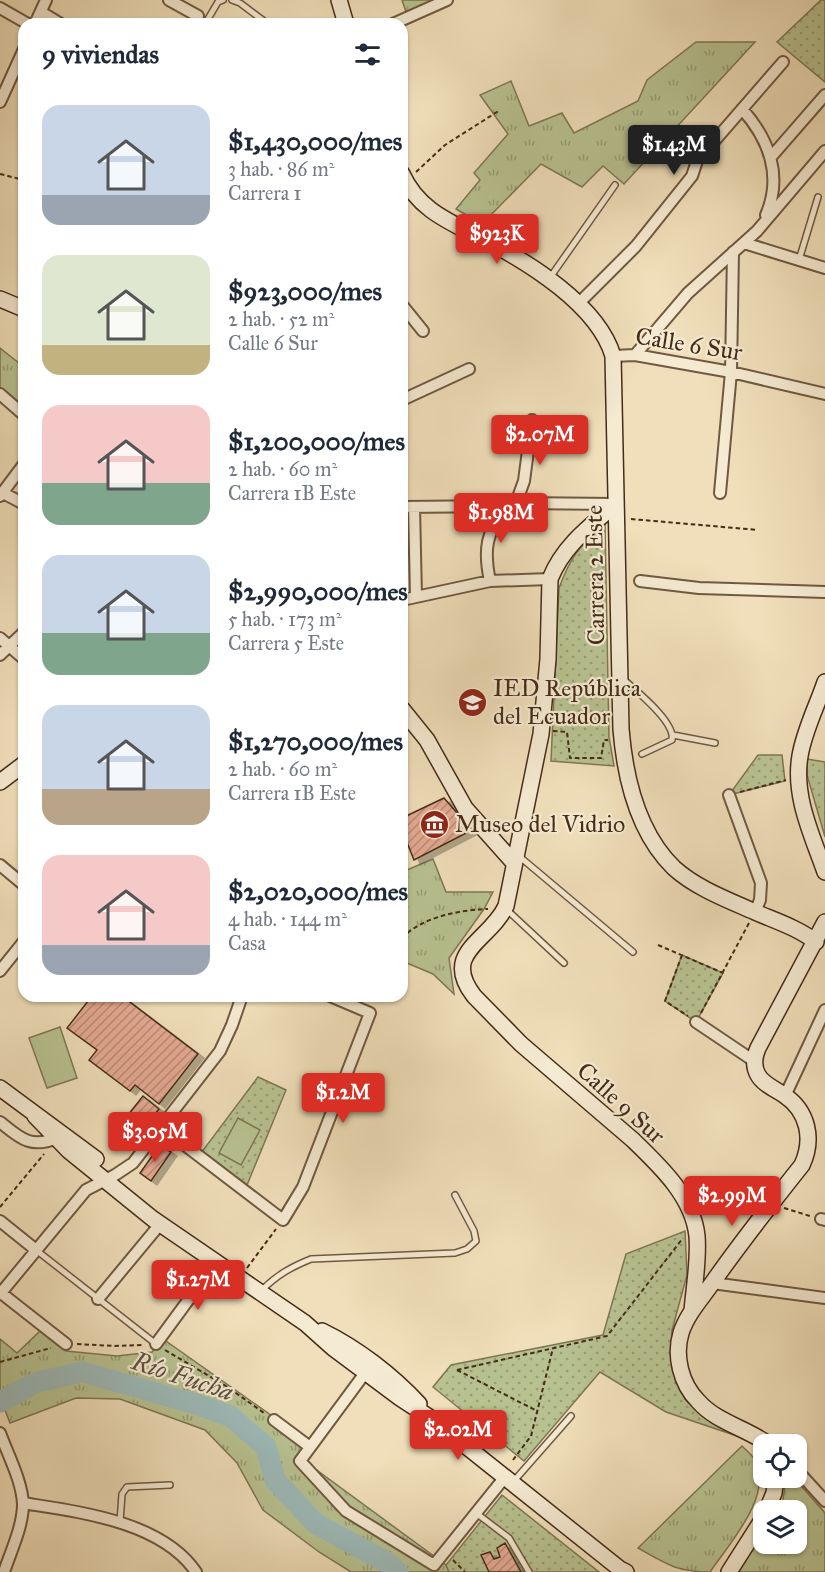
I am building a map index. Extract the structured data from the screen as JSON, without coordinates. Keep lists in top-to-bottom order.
{
  "streets": {
    "street": ["Calle 6 Sur", "Carrera 2 Este", "Calle 9 Sur"]
  },
  "crossings": [
    ["Calle 6 Sur", "Carrera 2 Este"]
  ],
  "water": ["Río Fucha"],
  "places": {
    "school or university": ["IED República del Ecuador"],
    "museum": ["Museo del Vidrio"]
  },
  "page": {
    "heading": "9 viviendas",
    "list": [
      {
        "name": "$1,430,000/mes",
        "note": "3 hab. · 86 m² · Carrera 1"
      },
      {
        "name": "$923,000/mes",
        "note": "2 hab. · 52 m² · Calle 6 Sur"
      },
      {
        "name": "$1,200,000/mes",
        "note": "2 hab. · 60 m² · Carrera 1B Este"
      },
      {
        "name": "$2,990,000/mes",
        "note": "5 hab. · 173 m² · Carrera 5 Este"
      },
      {
        "name": "$1,270,000/mes",
        "note": "2 hab. · 60 m² · Carrera 1B Este"
      },
      {
        "name": "$2,020,000/mes",
        "note": "4 hab. · 144 m² · Casa"
      }
    ],
    "price": [
      "$1.43M",
      "$923K",
      "$2.07M",
      "$1.98M",
      "$1.2M",
      "$3.05M",
      "$2.99M",
      "$1.27M",
      "$2.02M"
    ]
  }
}
